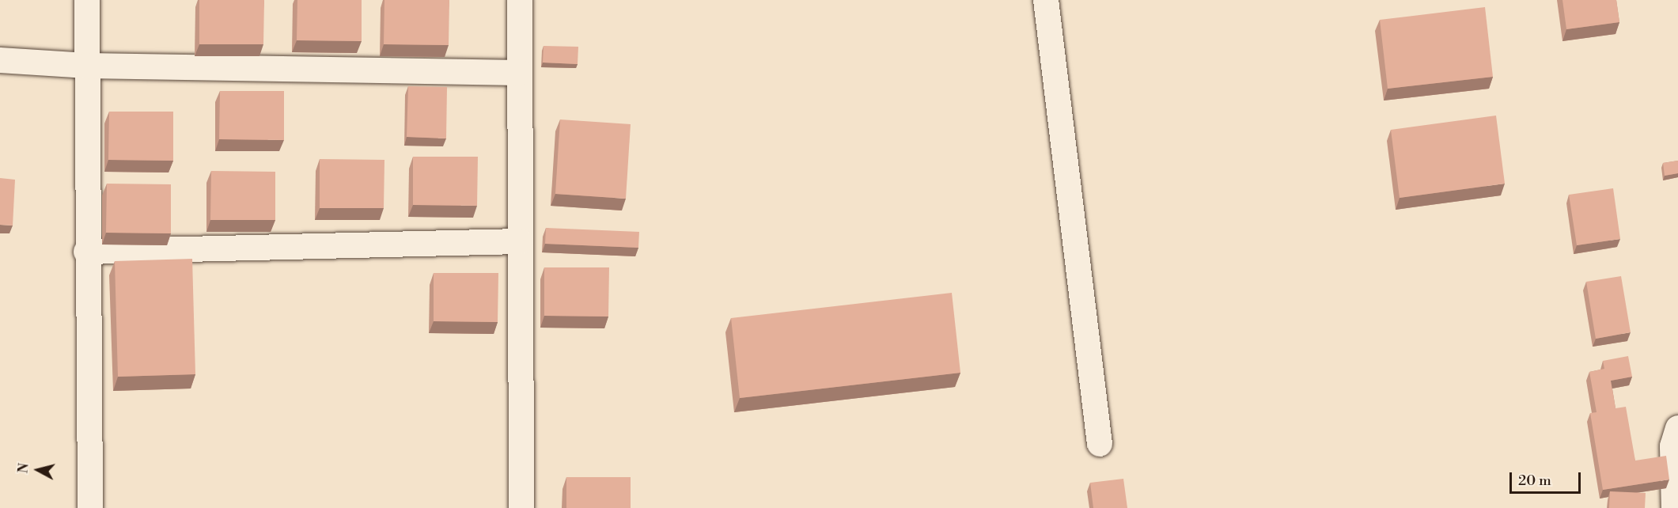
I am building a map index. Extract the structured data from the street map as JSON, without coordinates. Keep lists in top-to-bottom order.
{
  "scale_bar": "20 m",
  "north": "left"
}
